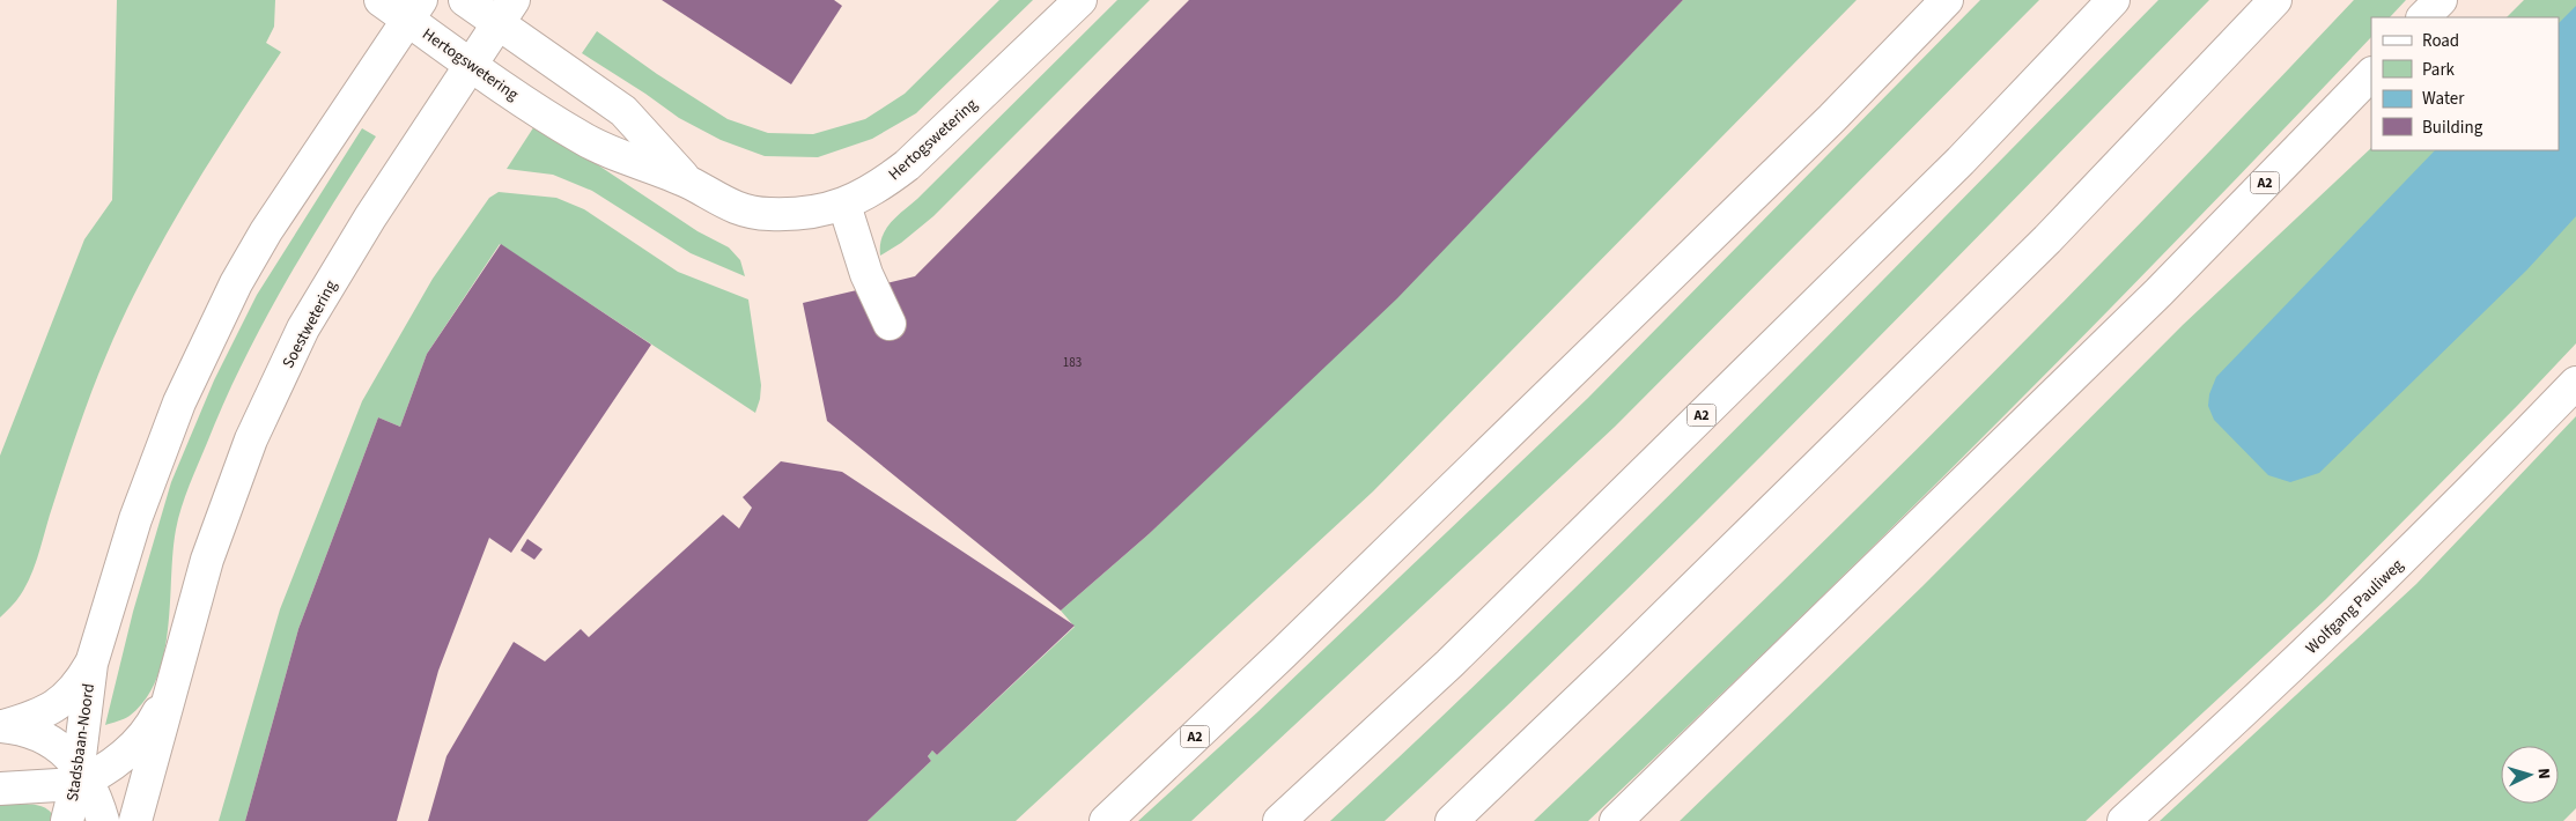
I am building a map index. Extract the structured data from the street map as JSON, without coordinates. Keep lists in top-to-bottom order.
{
  "streets": {
    "main road": [
      "Hertogswetering",
      "A2",
      "Soestwetering",
      "Wolfgang Pauliweg",
      "Stadsbaan-Noord"
    ]
  },
  "crossings": [
    ["Hertogswetering", "Soestwetering"]
  ],
  "house_numbers": ["183"],
  "legend": [
    "Road",
    "Park",
    "Water",
    "Building"
  ],
  "north": "right"
}
